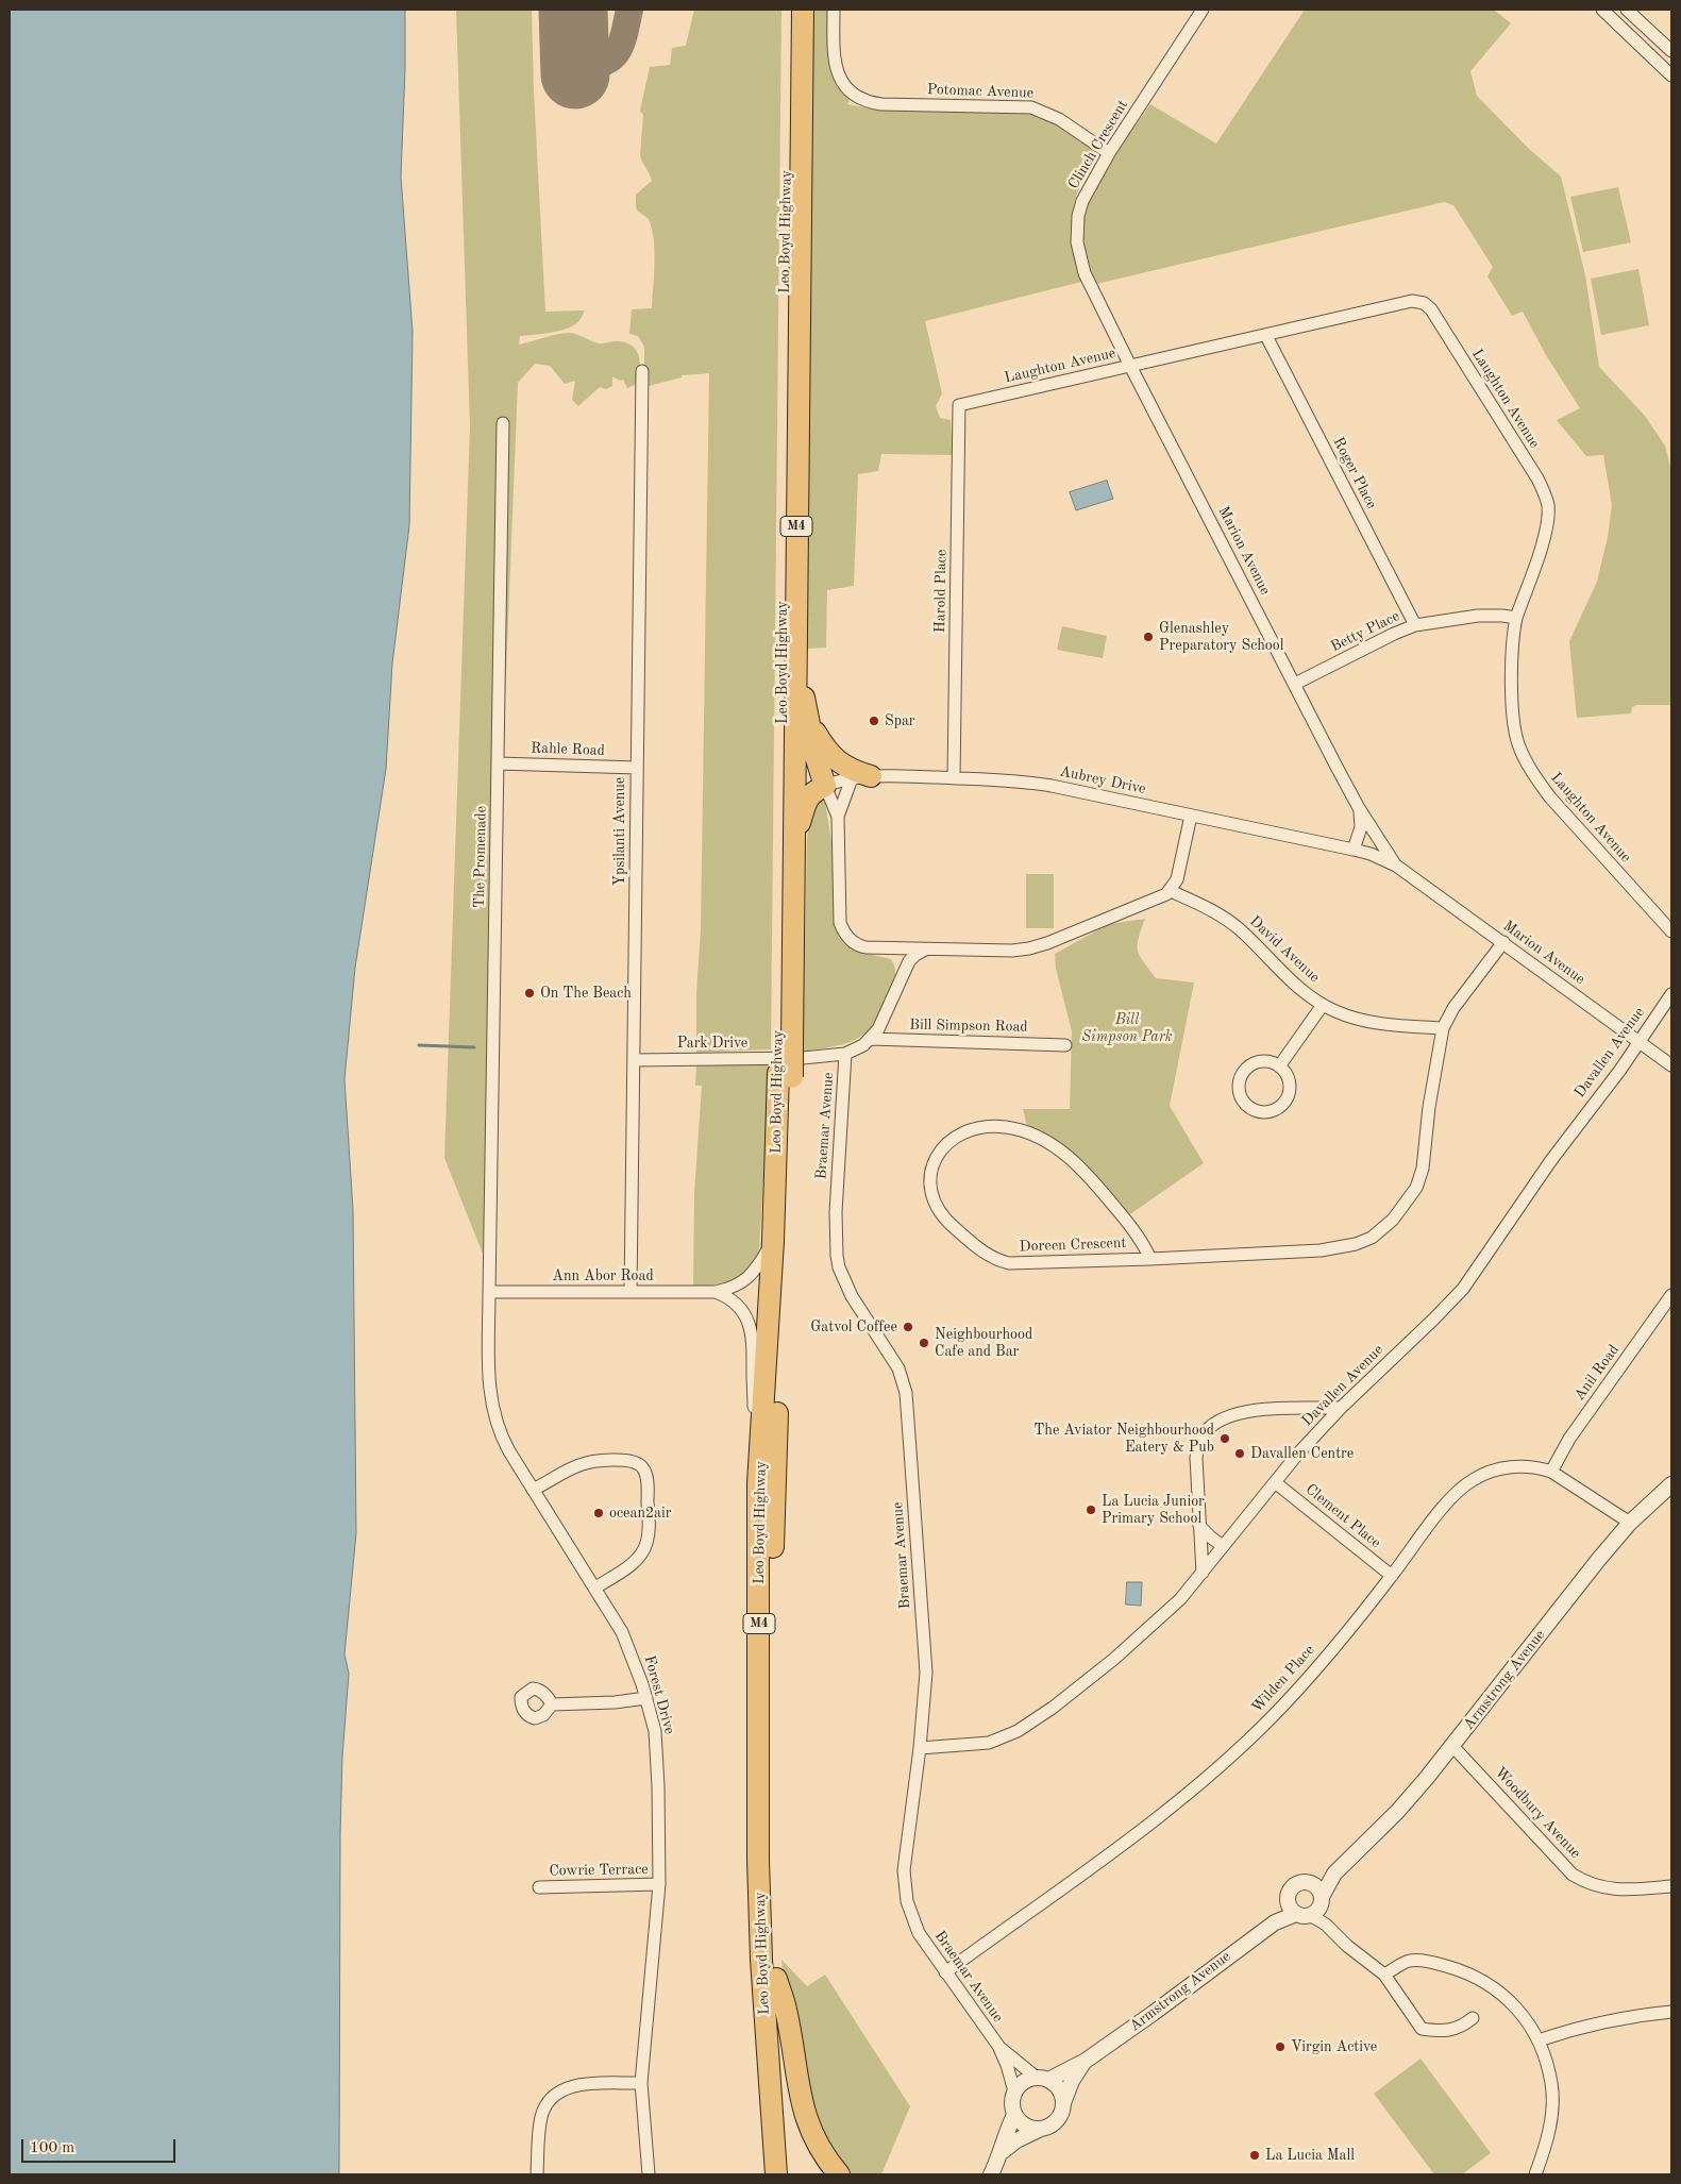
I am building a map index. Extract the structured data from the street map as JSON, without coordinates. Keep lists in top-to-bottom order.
{
  "streets": {
    "highway": ["Leo Boyd Highway", "M4"],
    "street": [
      "Potomac Avenue",
      "Clinch Crescent",
      "Laughton Avenue",
      "Roger Place",
      "Marion Avenue",
      "Harold Place",
      "Betty Place",
      "Rahle Road",
      "Aubrey Drive",
      "Ypsilanti Avenue",
      "The Promenade",
      "David Avenue",
      "Bill Simpson Road",
      "Park Drive",
      "Davallen Avenue",
      "Braemar Avenue",
      "Doreen Crescent",
      "Ann Abor Road",
      "Anil Road",
      "Clement Place",
      "Wilden Place",
      "Armstrong Avenue",
      "Forest Drive",
      "Woodbury Avenue",
      "Cowrie Terrace"
    ]
  },
  "crossings": [
    ["Potomac Avenue", "Clinch Crescent"],
    ["Clinch Crescent", "Laughton Avenue"],
    ["Clinch Crescent", "Marion Avenue"],
    ["Leo Boyd Highway", "Ann Abor Road"],
    ["Laughton Avenue", "Roger Place"],
    ["Laughton Avenue", "Marion Avenue"],
    ["Laughton Avenue", "Harold Place"],
    ["Laughton Avenue", "Betty Place"],
    ["Roger Place", "Betty Place"],
    ["Marion Avenue", "Betty Place"],
    ["Marion Avenue", "Aubrey Drive"],
    ["Marion Avenue", "Davallen Avenue"],
    ["Marion Avenue", "Doreen Crescent"],
    ["Harold Place", "Aubrey Drive"],
    ["Rahle Road", "Ypsilanti Avenue"],
    ["Rahle Road", "The Promenade"],
    ["Ypsilanti Avenue", "Park Drive"],
    ["Ypsilanti Avenue", "Ann Abor Road"],
    ["The Promenade", "Ann Abor Road"],
    ["The Promenade", "Forest Drive"],
    ["David Avenue", "Doreen Crescent"],
    ["Bill Simpson Road", "Park Drive"],
    ["Park Drive", "Braemar Avenue"],
    ["Davallen Avenue", "Braemar Avenue"],
    ["Davallen Avenue", "Clement Place"],
    ["Braemar Avenue", "Wilden Place"],
    ["Braemar Avenue", "Armstrong Avenue"],
    ["Ann Abor Road", "Forest Drive"],
    ["Anil Road", "Wilden Place"],
    ["Clement Place", "Wilden Place"],
    ["Wilden Place", "Armstrong Avenue"],
    ["Armstrong Avenue", "Woodbury Avenue"],
    ["Forest Drive", "Cowrie Terrace"]
  ],
  "parks": ["Bill Simpson Park"],
  "places": [
    "Glenashley Preparatory School",
    "Spar",
    "On The Beach",
    "Gatvol Coffee",
    "Neighbourhood Cafe and Bar",
    "The Aviator Neighbourhood Eatery & Pub",
    "Davallen Centre",
    "La Lucia Junior Primary School",
    "ocean2air",
    "Virgin Active",
    "La Lucia Mall"
  ],
  "scale_bar": "100 m"
}
